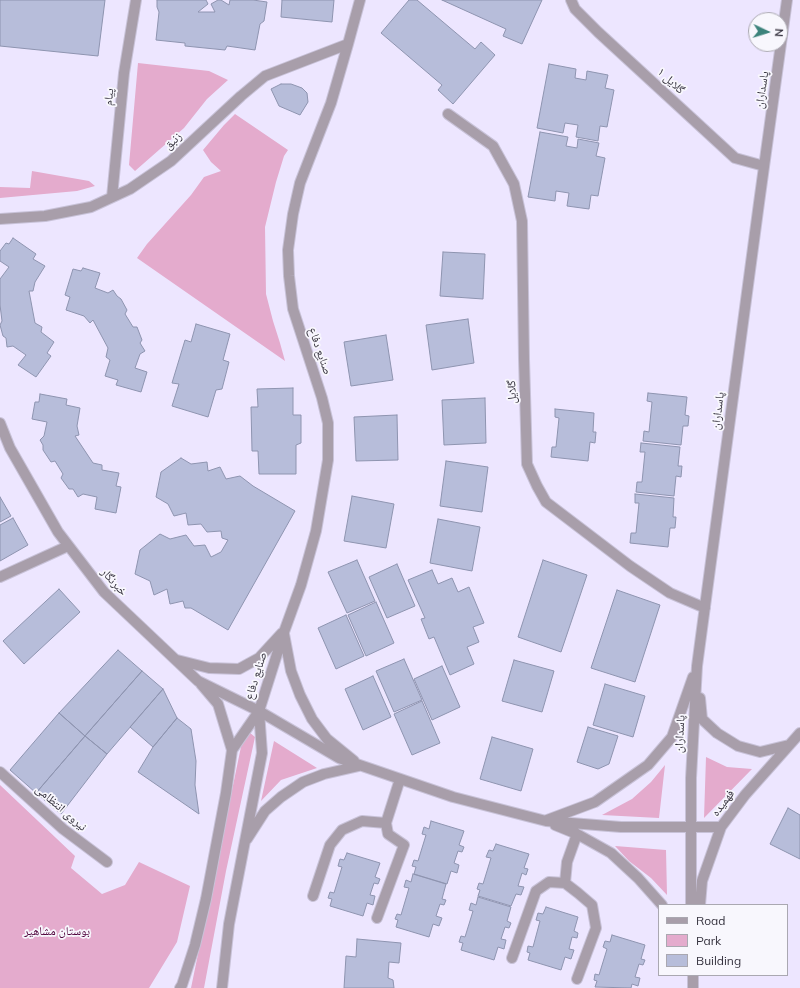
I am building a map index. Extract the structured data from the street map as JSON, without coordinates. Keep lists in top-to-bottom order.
{
  "streets": {
    "street": [
      "گلایل ۱",
      "پاسداران",
      "پیام",
      "زنبق",
      "صنایع دفاع",
      "گلایل",
      "خبرنگار",
      "فهمیده",
      "نیروی انتظامی"
    ]
  },
  "crossings": [
    ["گلایل ۱", "پاسداران"],
    ["پاسداران", "گلایل"],
    ["پیام", "زنبق"],
    ["زنبق", "صنایع دفاع"],
    ["صنایع دفاع", "خبرنگار"]
  ],
  "parks": ["بوستان مشاهیر"],
  "legend": ["Road", "Park", "Building"],
  "north": "right"
}
